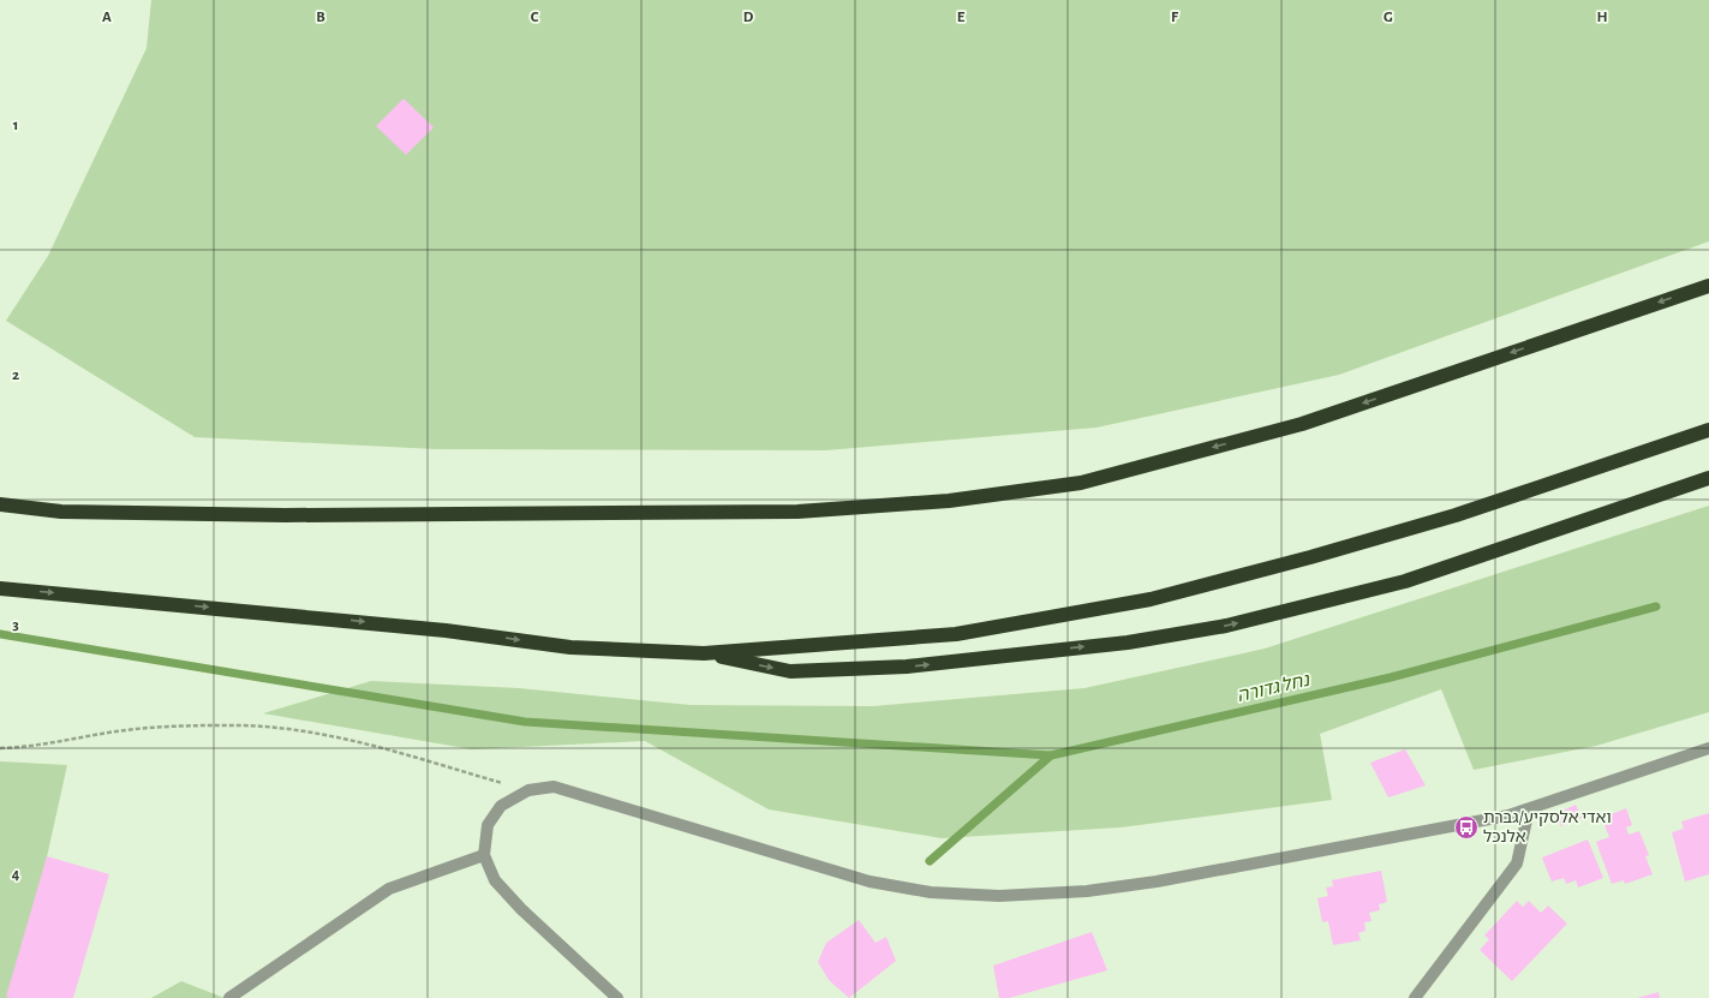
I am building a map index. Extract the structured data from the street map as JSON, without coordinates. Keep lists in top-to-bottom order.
{
  "water": ["נחל גדורה"],
  "places": {
    "bus stop": ["ואדי אלסקיע/גברת אלנכל"]
  },
  "grid": {
    "columns": [
      "A",
      "B",
      "C",
      "D",
      "E",
      "F",
      "G",
      "H"
    ],
    "rows": [
      "1",
      "2",
      "3",
      "4"
    ]
  }
}
